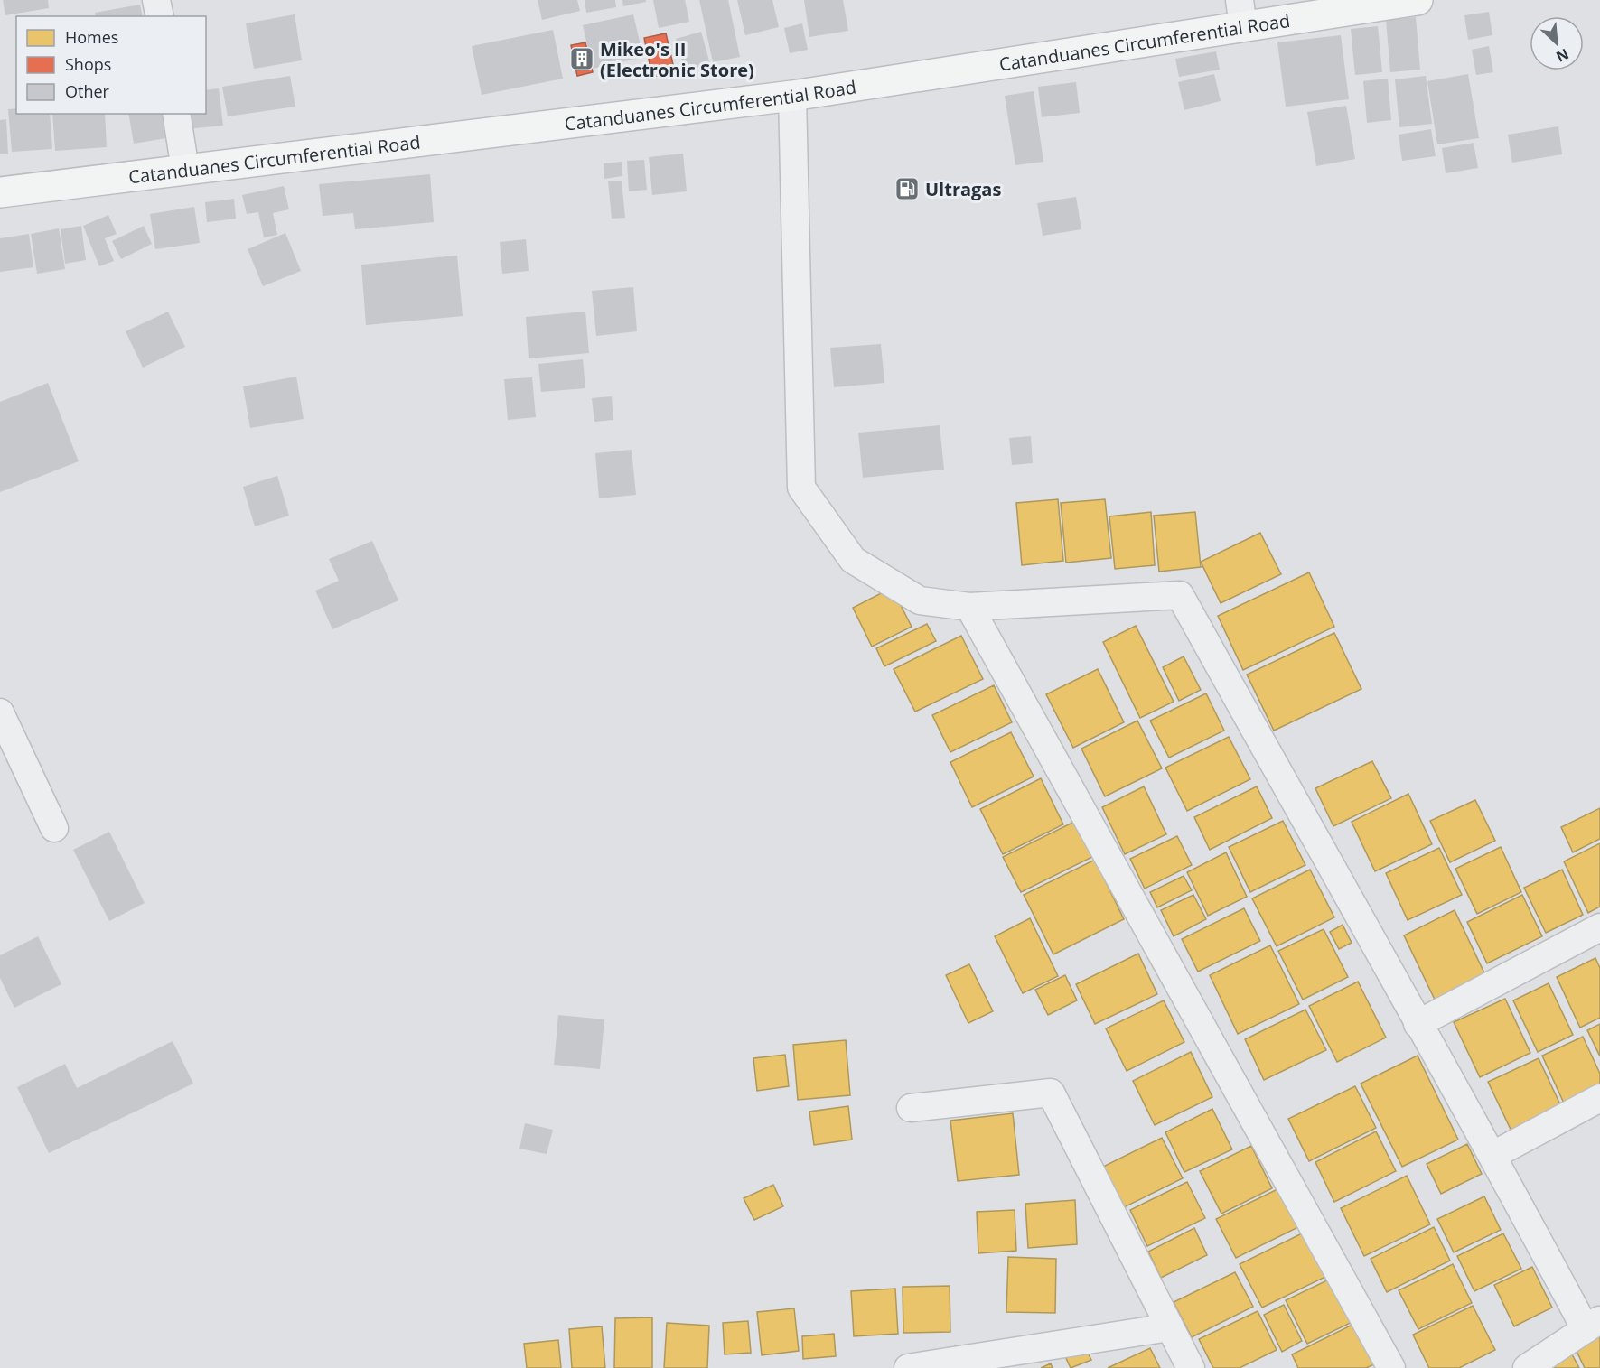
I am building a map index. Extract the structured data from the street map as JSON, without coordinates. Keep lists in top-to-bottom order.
{
  "streets": {
    "main road": ["Catanduanes Circumferential Road"]
  },
  "places": {
    "building": ["Mikeo's II (Electronic Store)"],
    "fuel station": ["Ultragas"]
  },
  "legend": ["Homes", "Shops", "Other"],
  "north": "bottom right"
}
